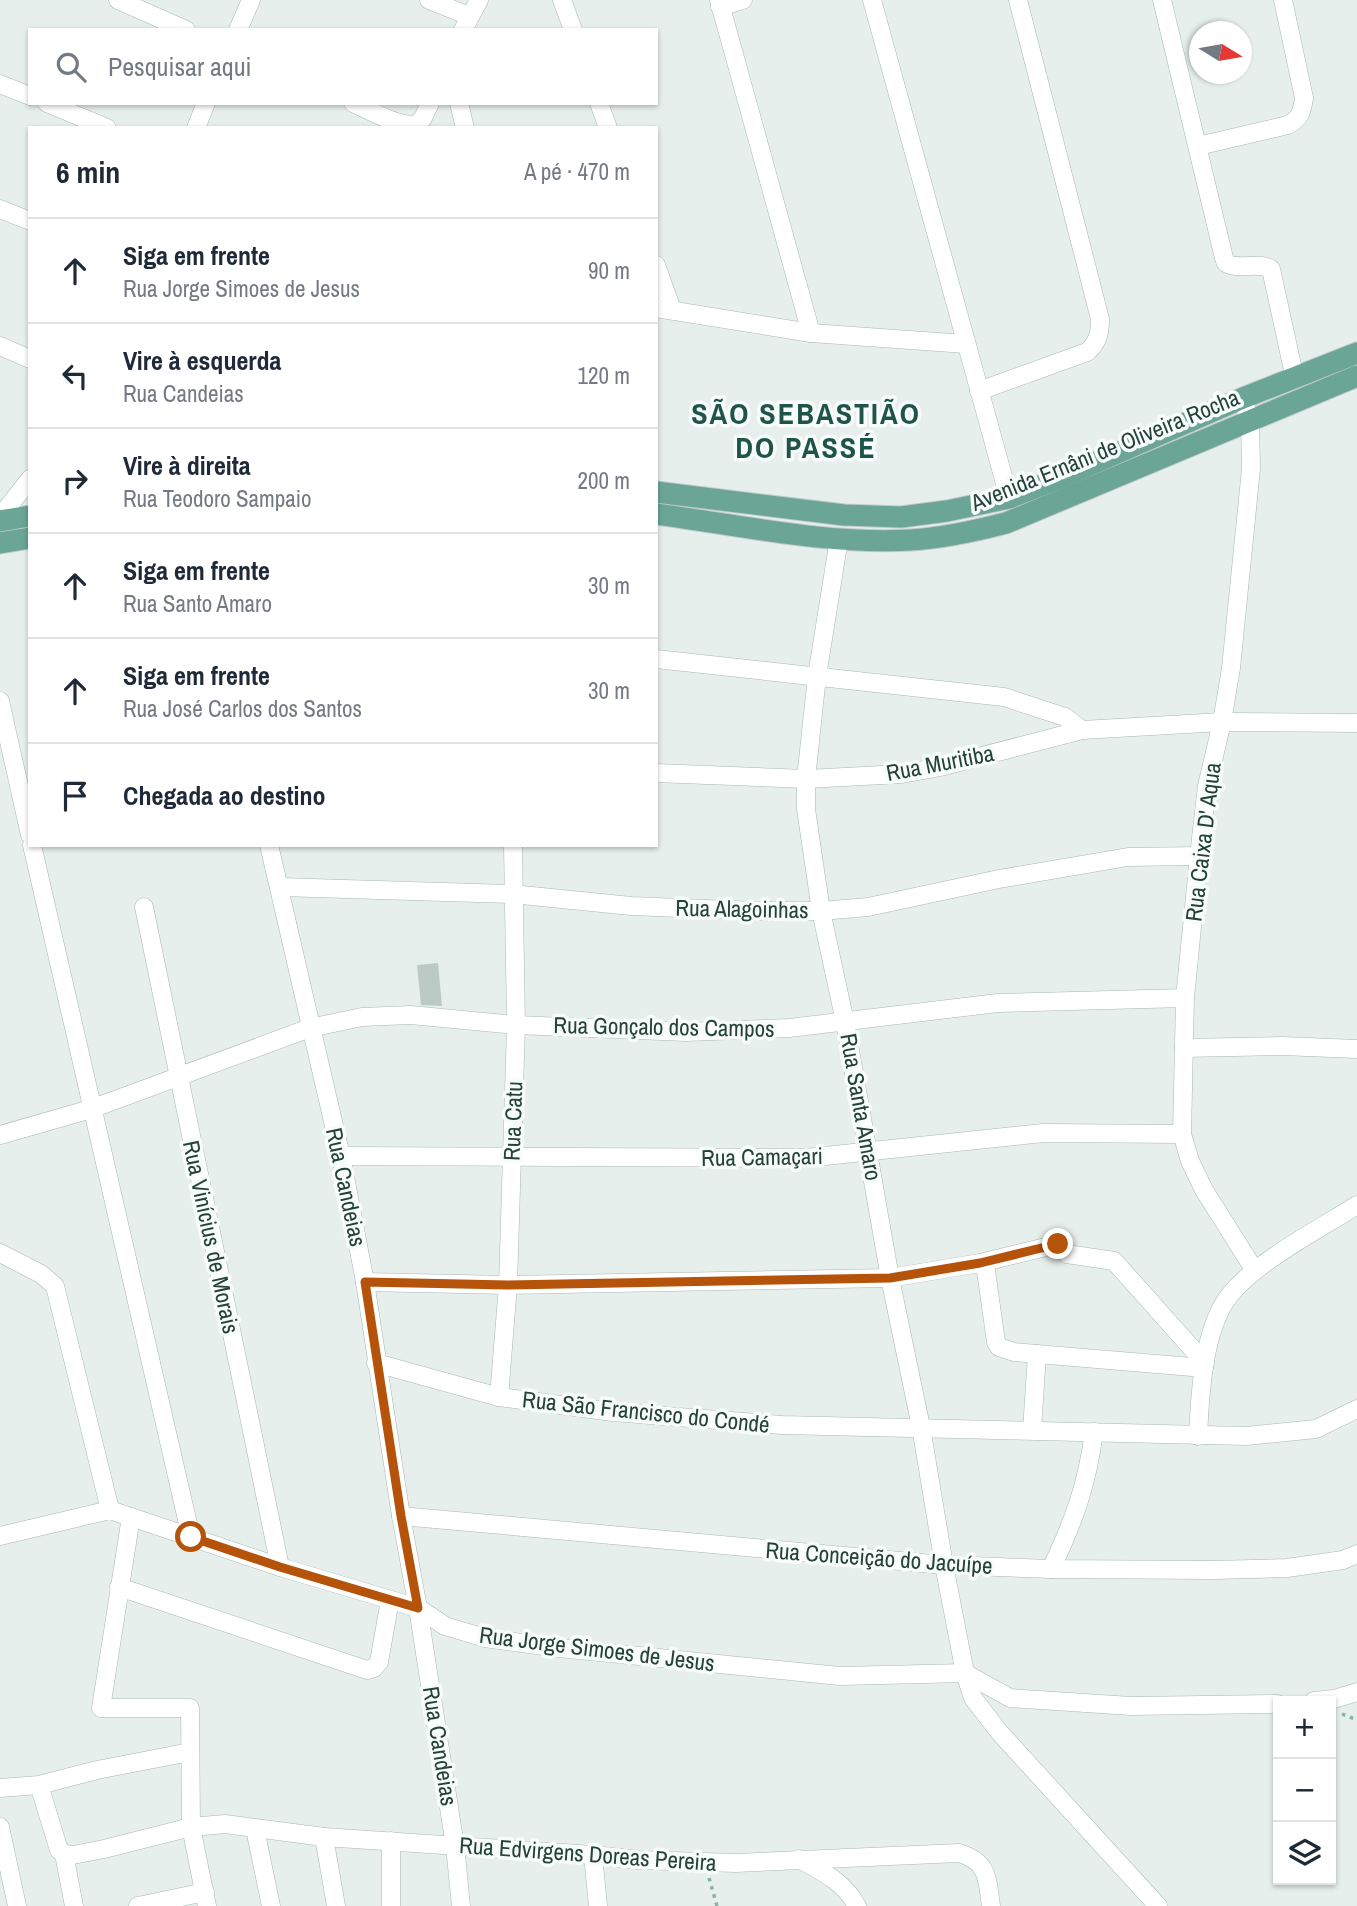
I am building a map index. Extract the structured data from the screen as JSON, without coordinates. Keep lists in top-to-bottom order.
{
  "streets": {
    "main road": ["Avenida Ernâni de Oliveira Rocha"],
    "street": [
      "Rua Muritiba",
      "Rua Caixa D' Aqua",
      "Rua Alagoinhas",
      "Rua Gonçalo dos Campos",
      "Rua Santa Amaro",
      "Rua Catu",
      "Rua Camaçari",
      "Rua Candeias",
      "Rua Vinícius de Morais",
      "Rua São Francisco do Condé",
      "Rua Conceição do Jacuípe",
      "Rua Jorge Simoes de Jesus",
      "Rua Edvirgens Doreas Pereira"
    ]
  },
  "crossings": [
    ["Avenida Ernâni de Oliveira Rocha", "Rua Caixa D' Aqua"],
    ["Avenida Ernâni de Oliveira Rocha", "Rua Santa Amaro"],
    ["Rua Muritiba", "Rua Caixa D' Aqua"],
    ["Rua Muritiba", "Rua Santa Amaro"],
    ["Rua Caixa D' Aqua", "Rua Alagoinhas"],
    ["Rua Caixa D' Aqua", "Rua Gonçalo dos Campos"],
    ["Rua Caixa D' Aqua", "Rua Camaçari"],
    ["Rua Alagoinhas", "Rua Santa Amaro"],
    ["Rua Alagoinhas", "Rua Catu"],
    ["Rua Alagoinhas", "Rua Candeias"],
    ["Rua Gonçalo dos Campos", "Rua Santa Amaro"],
    ["Rua Gonçalo dos Campos", "Rua Catu"],
    ["Rua Gonçalo dos Campos", "Rua Candeias"],
    ["Rua Gonçalo dos Campos", "Rua Vinícius de Morais"],
    ["Rua Santa Amaro", "Rua Camaçari"],
    ["Rua Santa Amaro", "Rua São Francisco do Condé"],
    ["Rua Santa Amaro", "Rua Conceição do Jacuípe"],
    ["Rua Santa Amaro", "Rua Jorge Simoes de Jesus"],
    ["Rua Catu", "Rua Camaçari"],
    ["Rua Catu", "Rua São Francisco do Condé"],
    ["Rua Camaçari", "Rua Candeias"],
    ["Rua Candeias", "Rua São Francisco do Condé"],
    ["Rua Candeias", "Rua Conceição do Jacuípe"],
    ["Rua Candeias", "Rua Jorge Simoes de Jesus"],
    ["Rua Candeias", "Rua Edvirgens Doreas Pereira"],
    ["Rua Vinícius de Morais", "Rua Jorge Simoes de Jesus"]
  ],
  "districts": ["SÃO SEBASTIÃO DO PASSÉ"],
  "north": "right",
  "page": {
    "search": "Pesquisar aqui",
    "heading": ["6 min", "A pé · 470 m"],
    "list": [
      ["Siga em frente", "Rua Jorge Simoes de Jesus", "90 m"],
      ["Vire à esquerda", "Rua Candeias", "120 m"],
      ["Vire à direita", "Rua Teodoro Sampaio", "200 m"],
      ["Siga em frente", "Rua Santo Amaro", "30 m"],
      ["Siga em frente", "Rua José Carlos dos Santos", "30 m"],
      "Chegada ao destino"
    ],
    "map_buttons": ["+", "−"]
  }
}
